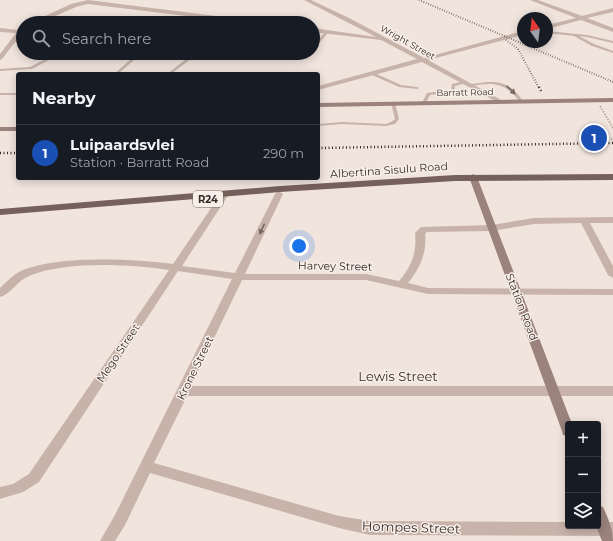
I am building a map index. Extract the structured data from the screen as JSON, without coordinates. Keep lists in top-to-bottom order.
{
  "streets": {
    "main road": [
      "Barratt Road",
      "Albertina Sisulu Road",
      "R24",
      "Station Road"
    ],
    "street": [
      "Wright Street",
      "Harvey Street",
      "Mego Street",
      "Krone Street",
      "Lewis Street",
      "Hompes Street"
    ]
  },
  "crossings": [
    ["Wright Street", "Barratt Road"],
    ["Albertina Sisulu Road", "Station Road"],
    ["Albertina Sisulu Road", "Mego Street"],
    ["Albertina Sisulu Road", "Krone Street"],
    ["Harvey Street", "Station Road"],
    ["Harvey Street", "Mego Street"],
    ["Harvey Street", "Krone Street"],
    ["Station Road", "Lewis Street"],
    ["Krone Street", "Lewis Street"],
    ["Krone Street", "Hompes Street"]
  ],
  "north": "top",
  "page": {
    "search": "Search here",
    "heading": "Nearby",
    "pins": "1",
    "list": [
      {
        "mark": "1",
        "name": "Luipaardsvlei",
        "note": "Station · Barratt Road",
        "value": "290 m"
      }
    ],
    "map_buttons": ["+", "−"]
  }
}
